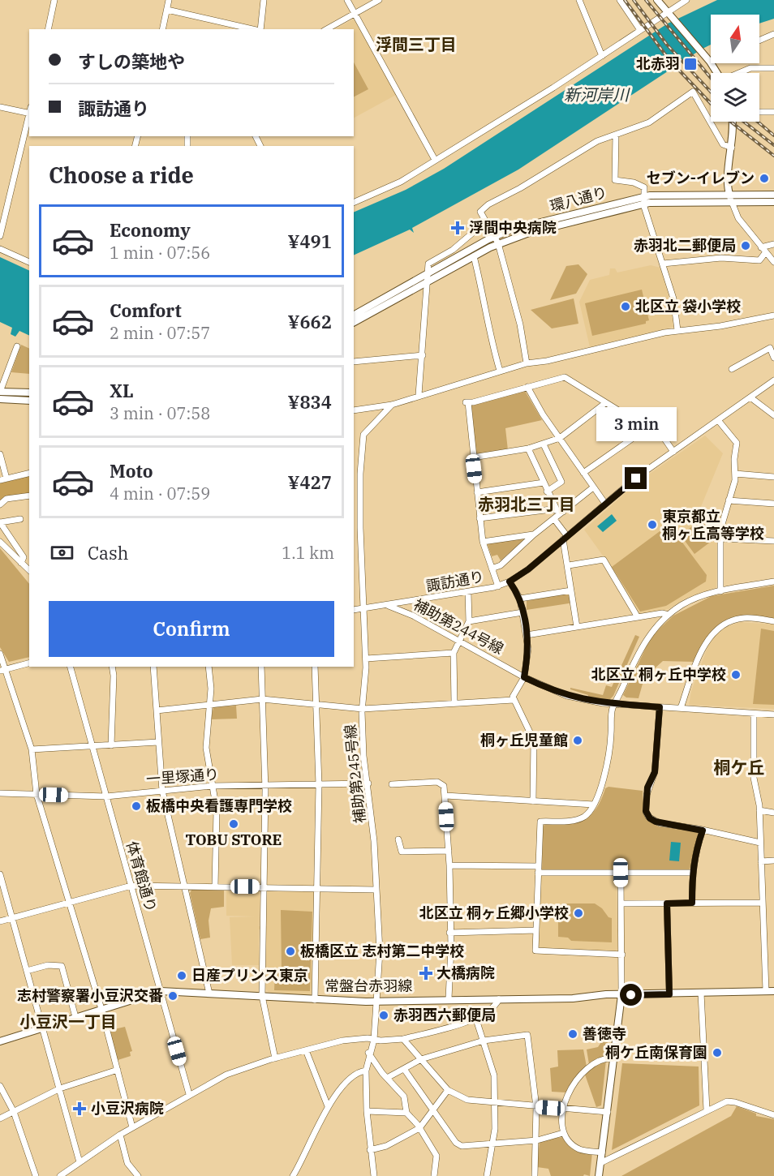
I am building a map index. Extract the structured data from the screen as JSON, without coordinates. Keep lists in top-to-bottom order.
{
  "streets": {
    "main road": ["環八通り", "常盤台赤羽線"],
    "street": [
      "諏訪通り",
      "補助第244号線",
      "補助第245号線",
      "一里塚通り",
      "体育館通り"
    ]
  },
  "crossings": [
    ["諏訪通り", "補助第244号線"],
    ["諏訪通り", "補助第245号線"],
    ["補助第245号線", "一里塚通り"],
    ["補助第245号線", "常盤台赤羽線"],
    ["一里塚通り", "体育館通り"],
    ["体育館通り", "常盤台赤羽線"]
  ],
  "districts": [
    "浮間三丁目",
    "赤羽北三丁目",
    "桐ケ丘",
    "小豆沢一丁目"
  ],
  "water": ["新河岸川"],
  "places": {
    "transit": ["北赤羽"],
    "other": [
      "セブン-イレブン",
      "赤羽北二郵便局",
      "北区立 袋小学校",
      "東京都立 桐ヶ丘高等学校",
      "北区立 桐ヶ丘中学校",
      "桐ヶ丘児童館",
      "板橋中央看護専門学校",
      "TOBU STORE",
      "北区立 桐ヶ丘郷小学校",
      "板橋区立 志村第二中学校",
      "日産プリンス東京",
      "志村警察署小豆沢交番",
      "赤羽西六郵便局",
      "善徳寺",
      "桐ケ丘南保育園"
    ],
    "health": ["浮間中央病院", "大橋病院", "小豆沢病院"]
  },
  "north": "top",
  "page": {
    "banner": ["すしの築地や", "諏訪通り"],
    "heading": "Choose a ride",
    "list": [
      {
        "name": "Economy",
        "note": "1 min · 07:56",
        "value": "¥491"
      },
      {
        "name": "Comfort",
        "note": "2 min · 07:57",
        "value": "¥662"
      },
      {
        "name": "XL",
        "note": "3 min · 07:58",
        "value": "¥834"
      },
      {
        "name": "Moto",
        "note": "4 min · 07:59",
        "value": "¥427"
      }
    ],
    "bubble": "3 min",
    "pay": ["Cash", "1.1 km"],
    "buttons": "Confirm"
  }
}
